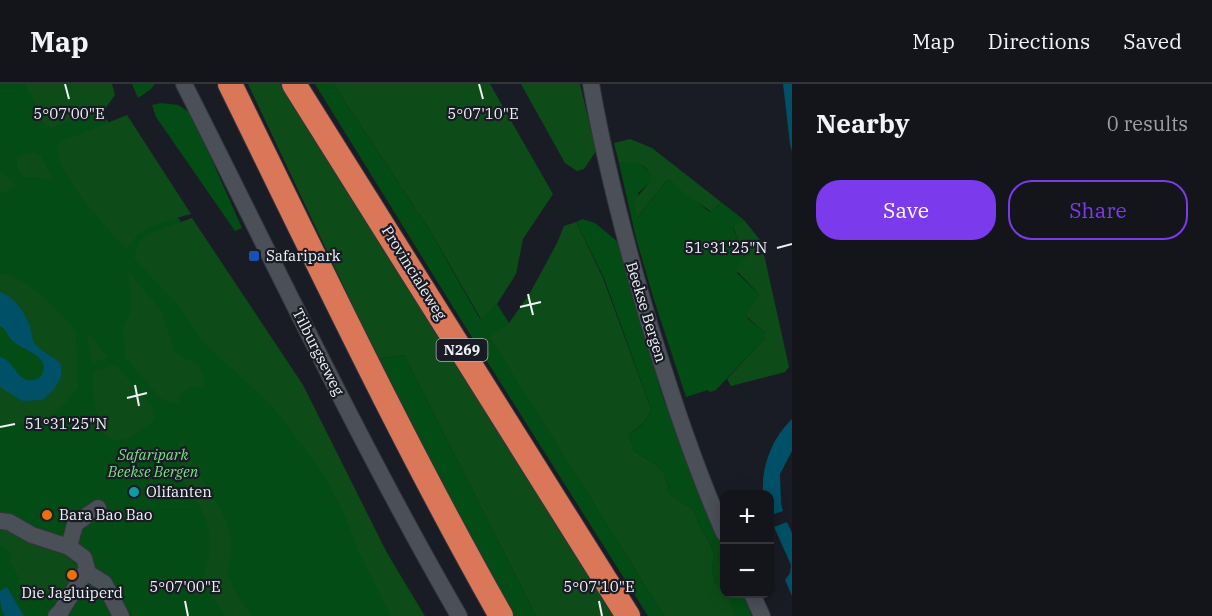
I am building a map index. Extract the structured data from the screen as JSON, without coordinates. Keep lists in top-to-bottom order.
{
  "streets": {
    "highway": ["Provincialeweg", "N269"],
    "street": ["Beekse Bergen", "Tilburgseweg"]
  },
  "parks": ["Safaripark Beekse Bergen"],
  "places": {
    "transit": ["Safaripark"],
    "other": ["Olifanten", "Bara Bao Bao", "Die Jagluiperd"]
  },
  "page": {
    "header": "Map",
    "nav": ["Map", "Directions", "Saved"],
    "heading": ["Nearby", "0 results"],
    "buttons": ["Save", "Share"],
    "map_buttons": ["+", "−"]
  },
  "coordinates": ["5°07'00\"E", "5°07'10\"E", "51°31'25\"N"]
}
